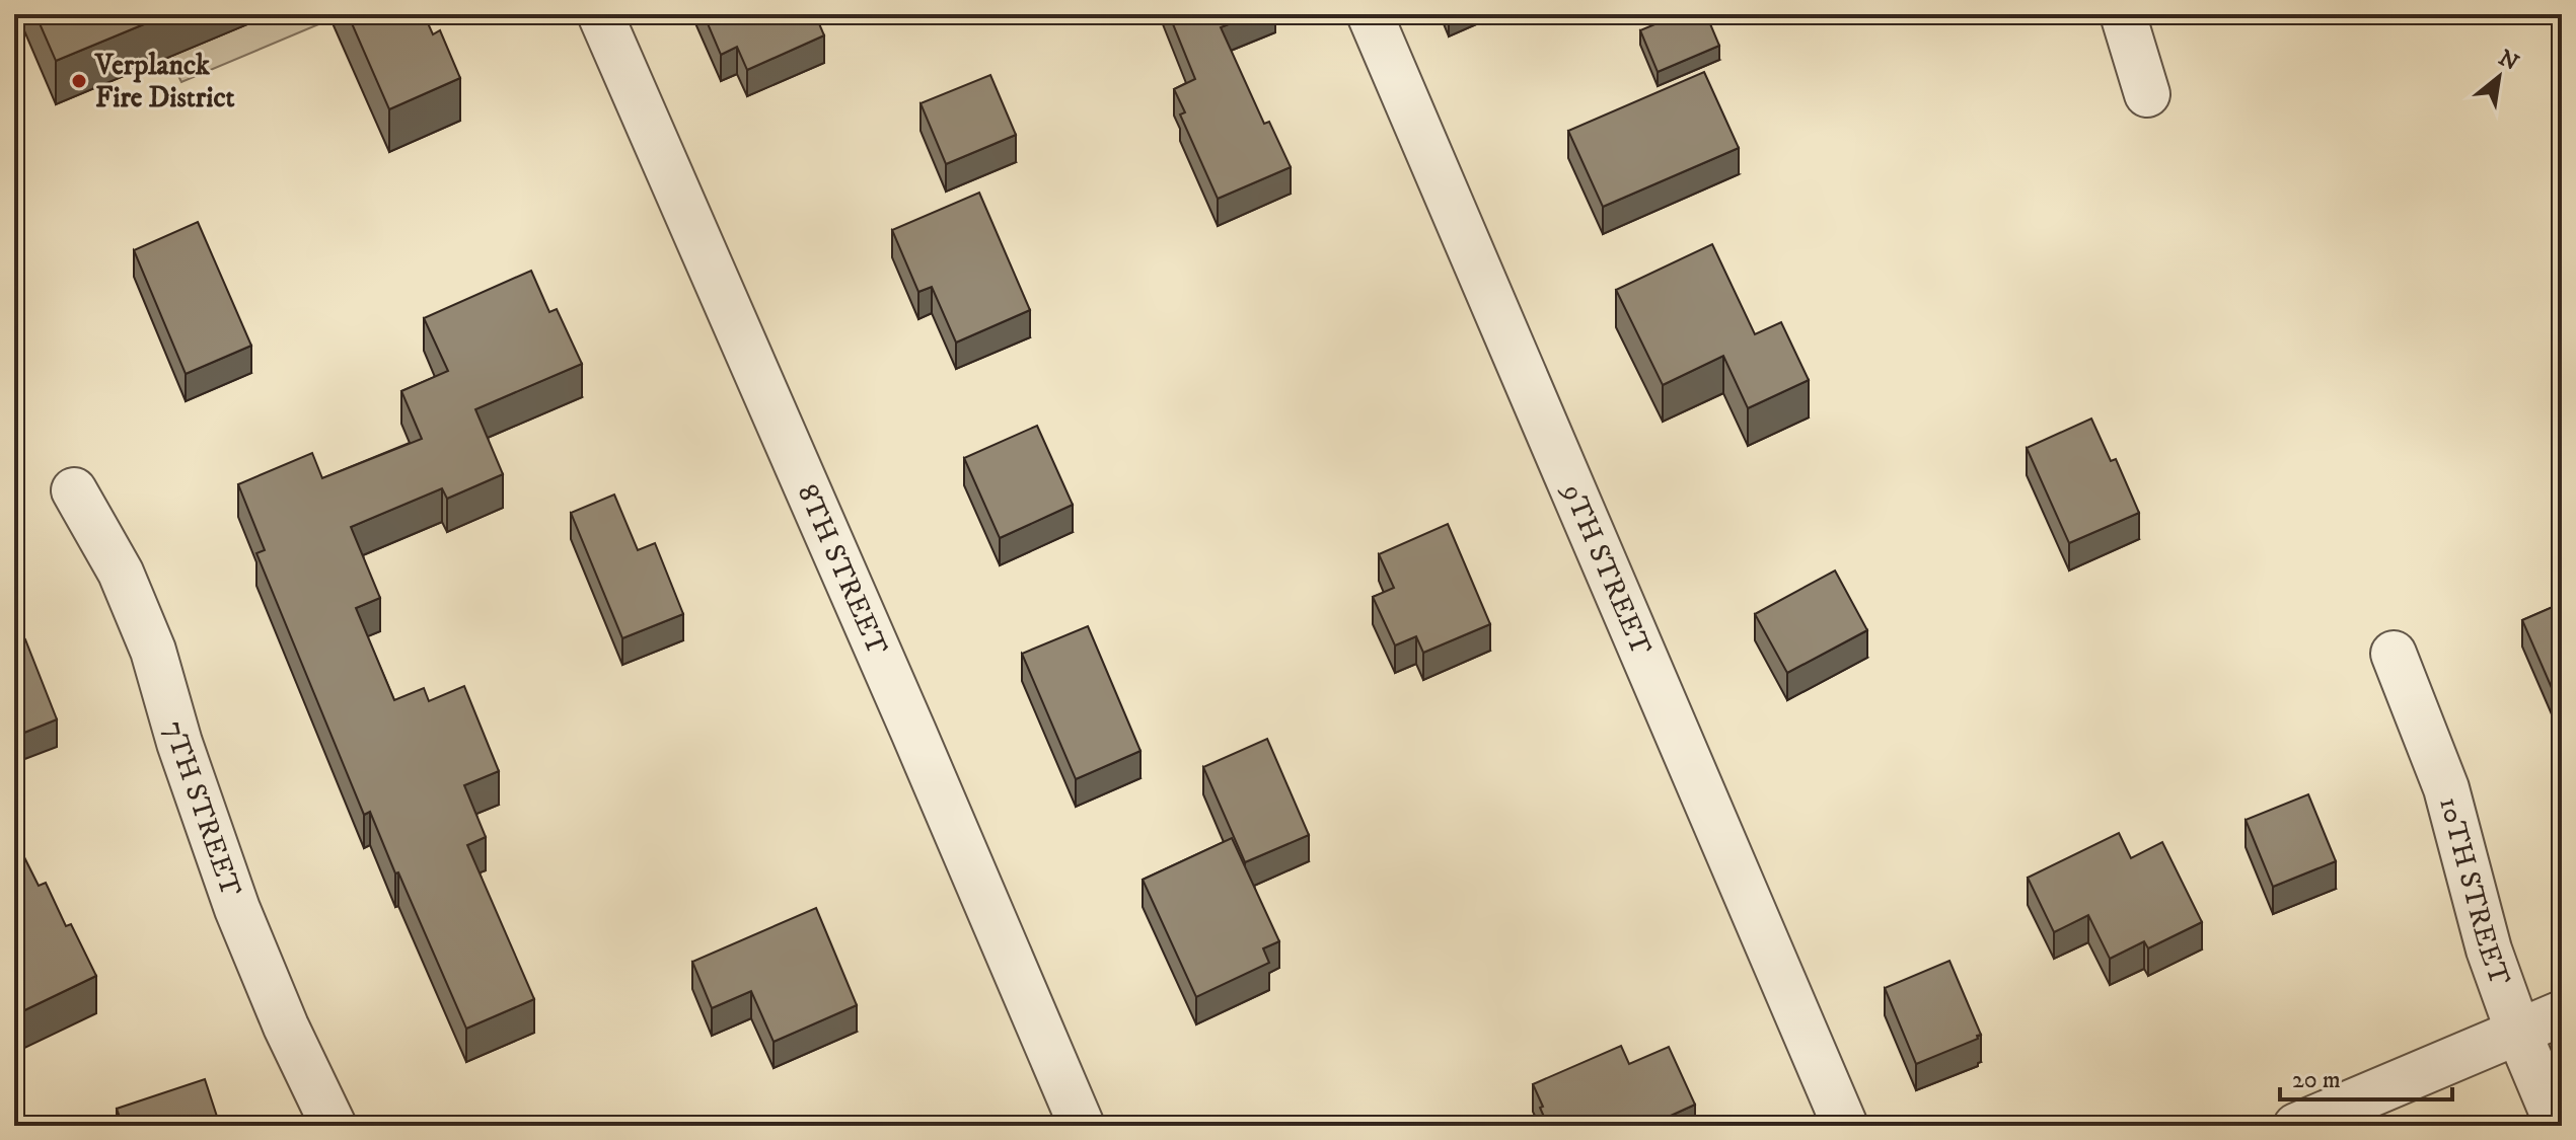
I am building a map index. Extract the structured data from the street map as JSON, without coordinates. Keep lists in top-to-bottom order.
{
  "streets": {
    "street": [
      "8TH STREET",
      "9TH STREET",
      "7TH STREET",
      "10TH STREET"
    ]
  },
  "places": ["Verplanck Fire District"],
  "scale_bar": "20 m",
  "north": "top right"
}
